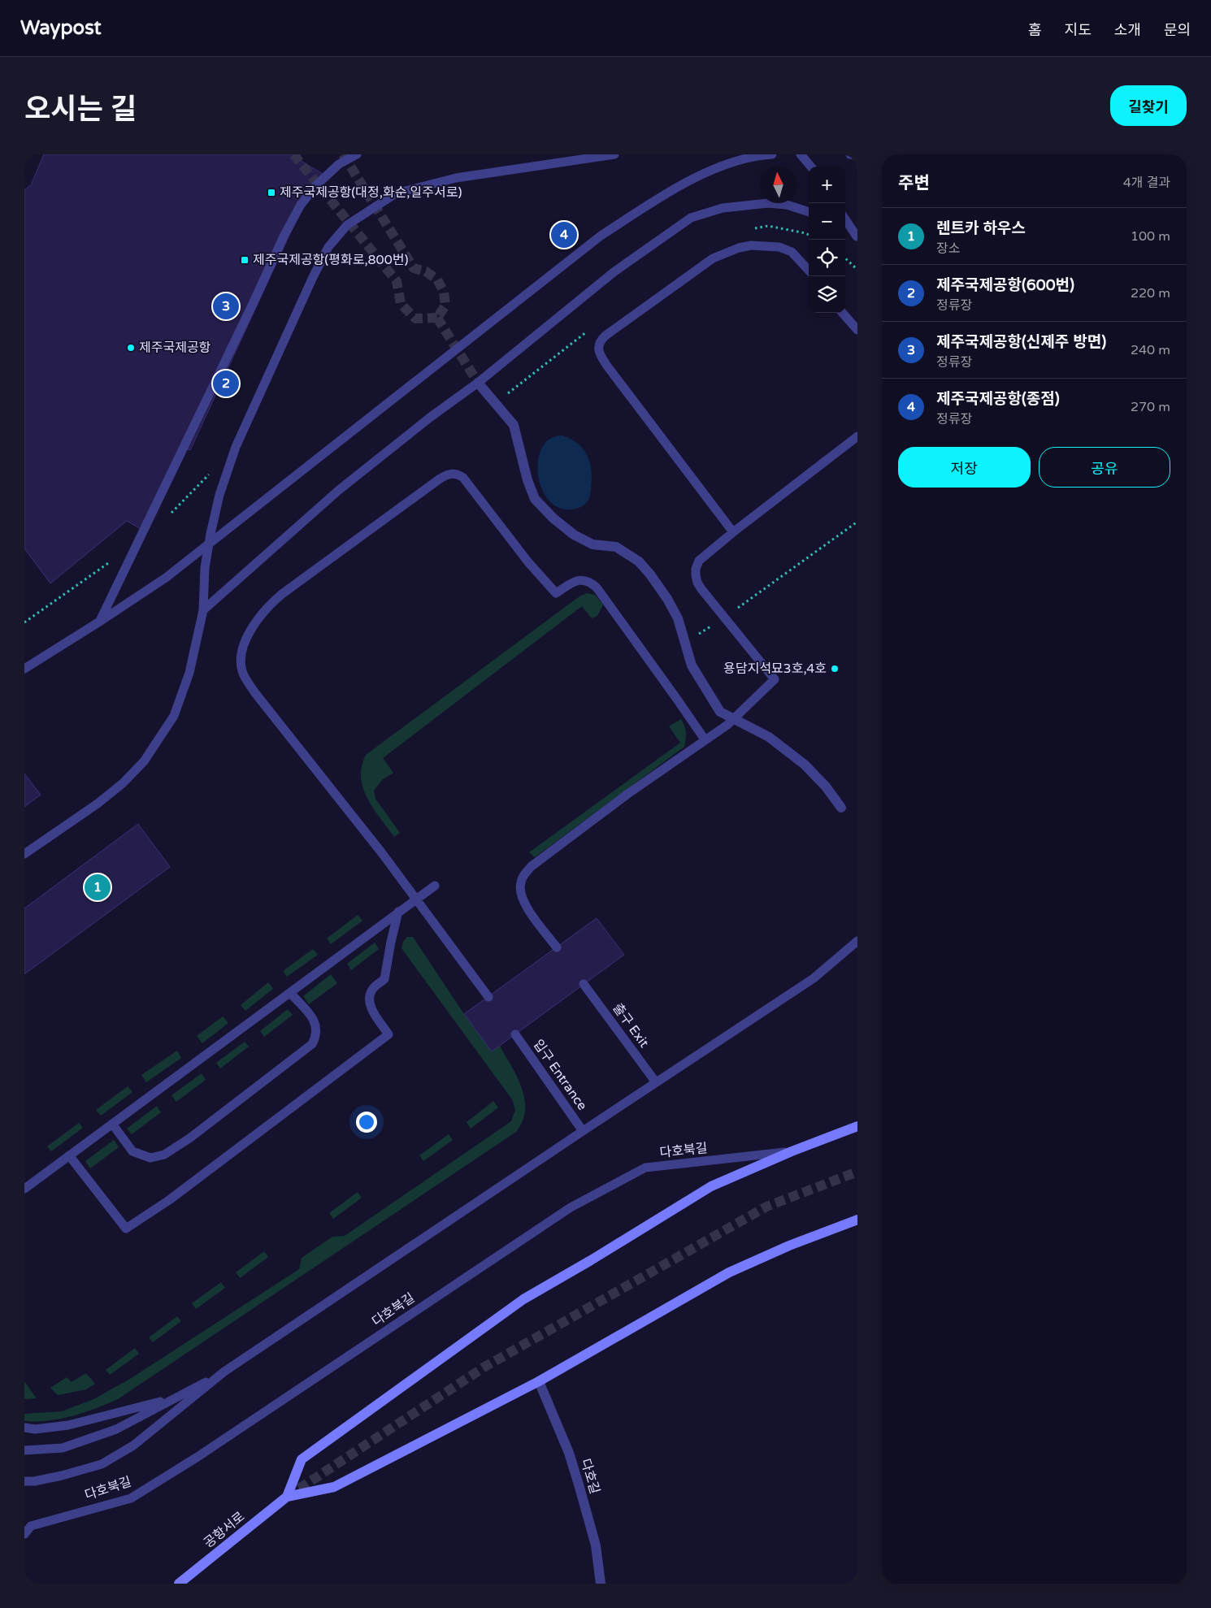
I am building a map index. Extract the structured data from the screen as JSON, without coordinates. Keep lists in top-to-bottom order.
{
  "streets": {
    "street": ["다호길", "공항서로"],
    "lane": ["출구 Exit", "입구 Entrance", "다호북길"]
  },
  "places": {
    "transit": ["제주국제공항(대정,화순,일주서로)", "제주국제공항(평화로,800번)"],
    "other": ["제주국제공항", "용담지석묘3호,4호"]
  },
  "north": "top",
  "page": {
    "header": "Waypost",
    "nav": [
      "홈",
      "지도",
      "소개",
      "문의"
    ],
    "title": "오시는 길",
    "buttons": [
      "길찾기",
      ["저장", "공유"]
    ],
    "heading": ["주변", "4개 결과"],
    "map_buttons": ["+", "−"],
    "list": [
      {
        "mark": "1",
        "name": "렌트카 하우스",
        "note": "장소",
        "value": "100 m"
      },
      {
        "mark": "2",
        "name": "제주국제공항(600번)",
        "note": "정류장",
        "value": "220 m"
      },
      {
        "mark": "3",
        "name": "제주국제공항(신제주 방면)",
        "note": "정류장",
        "value": "240 m"
      },
      {
        "mark": "4",
        "name": "제주국제공항(종점)",
        "note": "정류장",
        "value": "270 m"
      }
    ],
    "pins": [
      "4",
      "3",
      "2",
      "1"
    ]
  }
}
